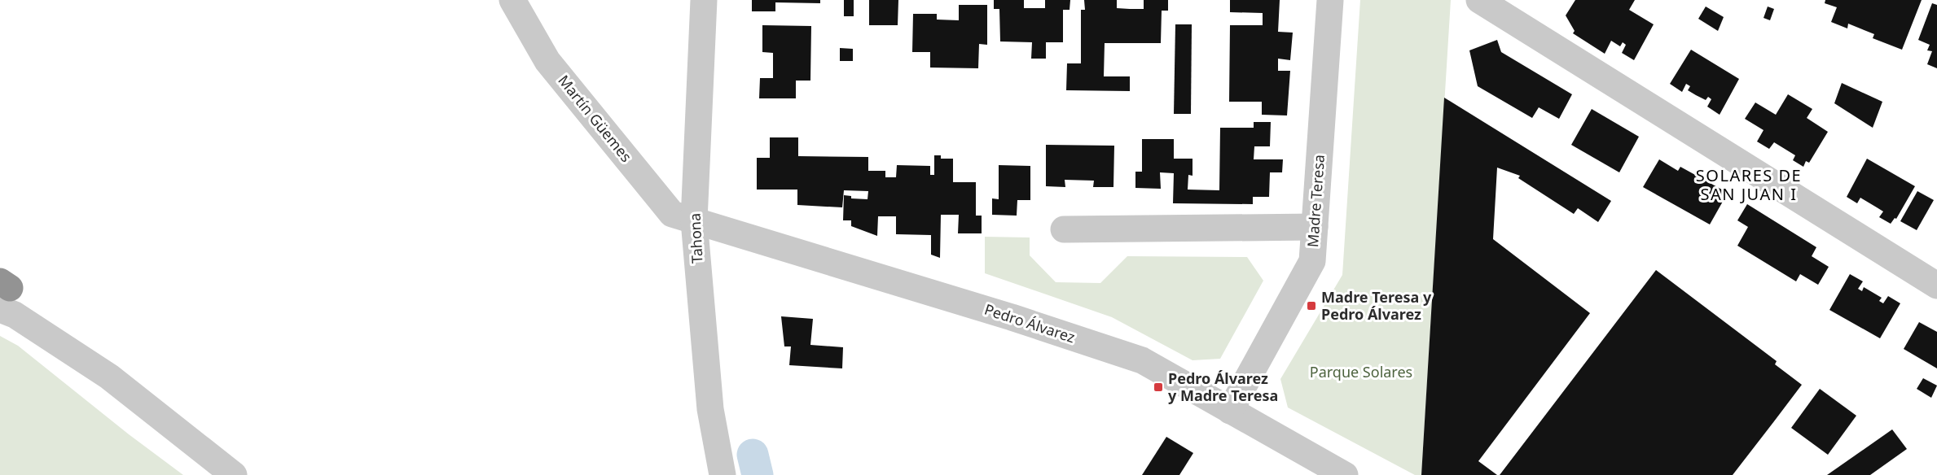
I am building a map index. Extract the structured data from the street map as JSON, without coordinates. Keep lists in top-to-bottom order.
{
  "streets": {
    "street": [
      "Martín Güemes",
      "Madre Teresa",
      "Tahona",
      "Pedro Álvarez"
    ]
  },
  "crossings": [
    ["Martín Güemes", "Tahona"],
    ["Martín Güemes", "Pedro Álvarez"],
    ["Madre Teresa", "Pedro Álvarez"],
    ["Tahona", "Pedro Álvarez"]
  ],
  "districts": ["SOLARES DE SAN JUAN I"],
  "parks": ["Parque Solares"],
  "places": {
    "transit": ["Madre Teresa y Pedro Álvarez", "Pedro Álvarez y Madre Teresa"]
  }
}
